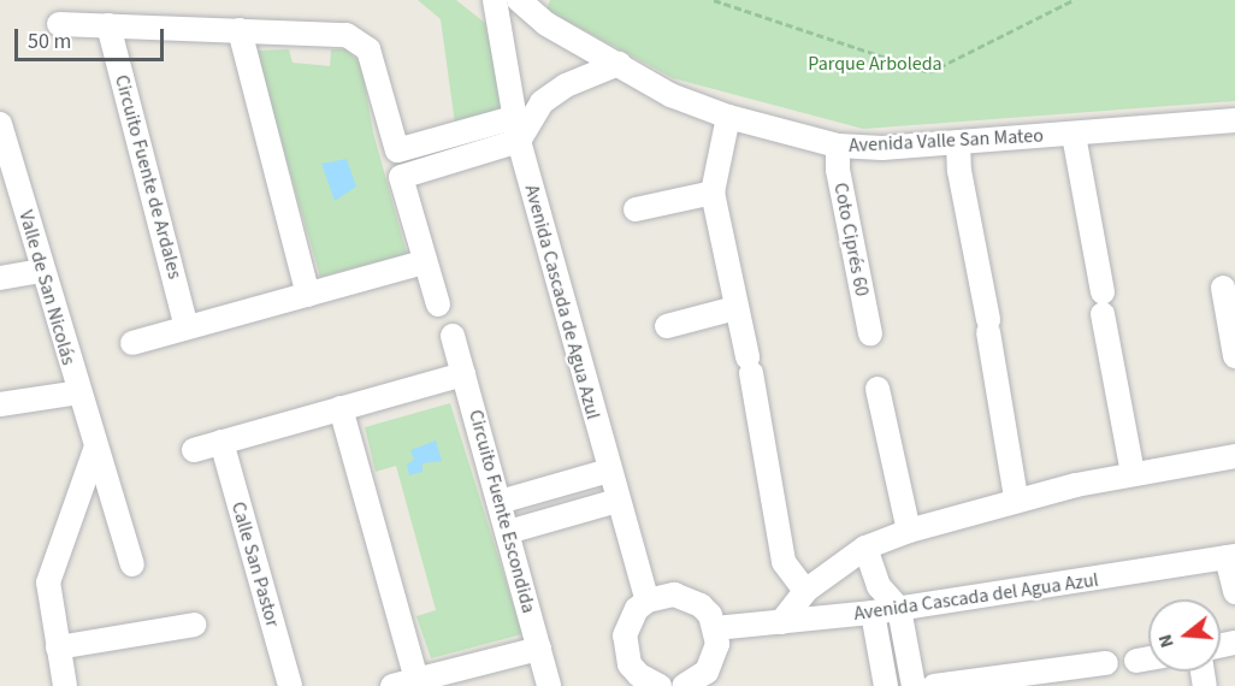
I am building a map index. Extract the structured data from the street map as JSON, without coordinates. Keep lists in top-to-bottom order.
{
  "streets": {
    "street": [
      "Avenida Valle San Mateo",
      "Circuito Fuente de Ardales",
      "Coto Ciprés 60",
      "Valle de San Nicolás",
      "Avenida Cascada de Agua Azul",
      "Circuito Fuente Escondida",
      "Calle San Pastor",
      "Avenida Cascada del Agua Azul"
    ]
  },
  "crossings": [
    ["Avenida Valle San Mateo", "Coto Ciprés 60"]
  ],
  "parks": ["Parque Arboleda"],
  "scale_bar": "50 m",
  "north": "left"
}
